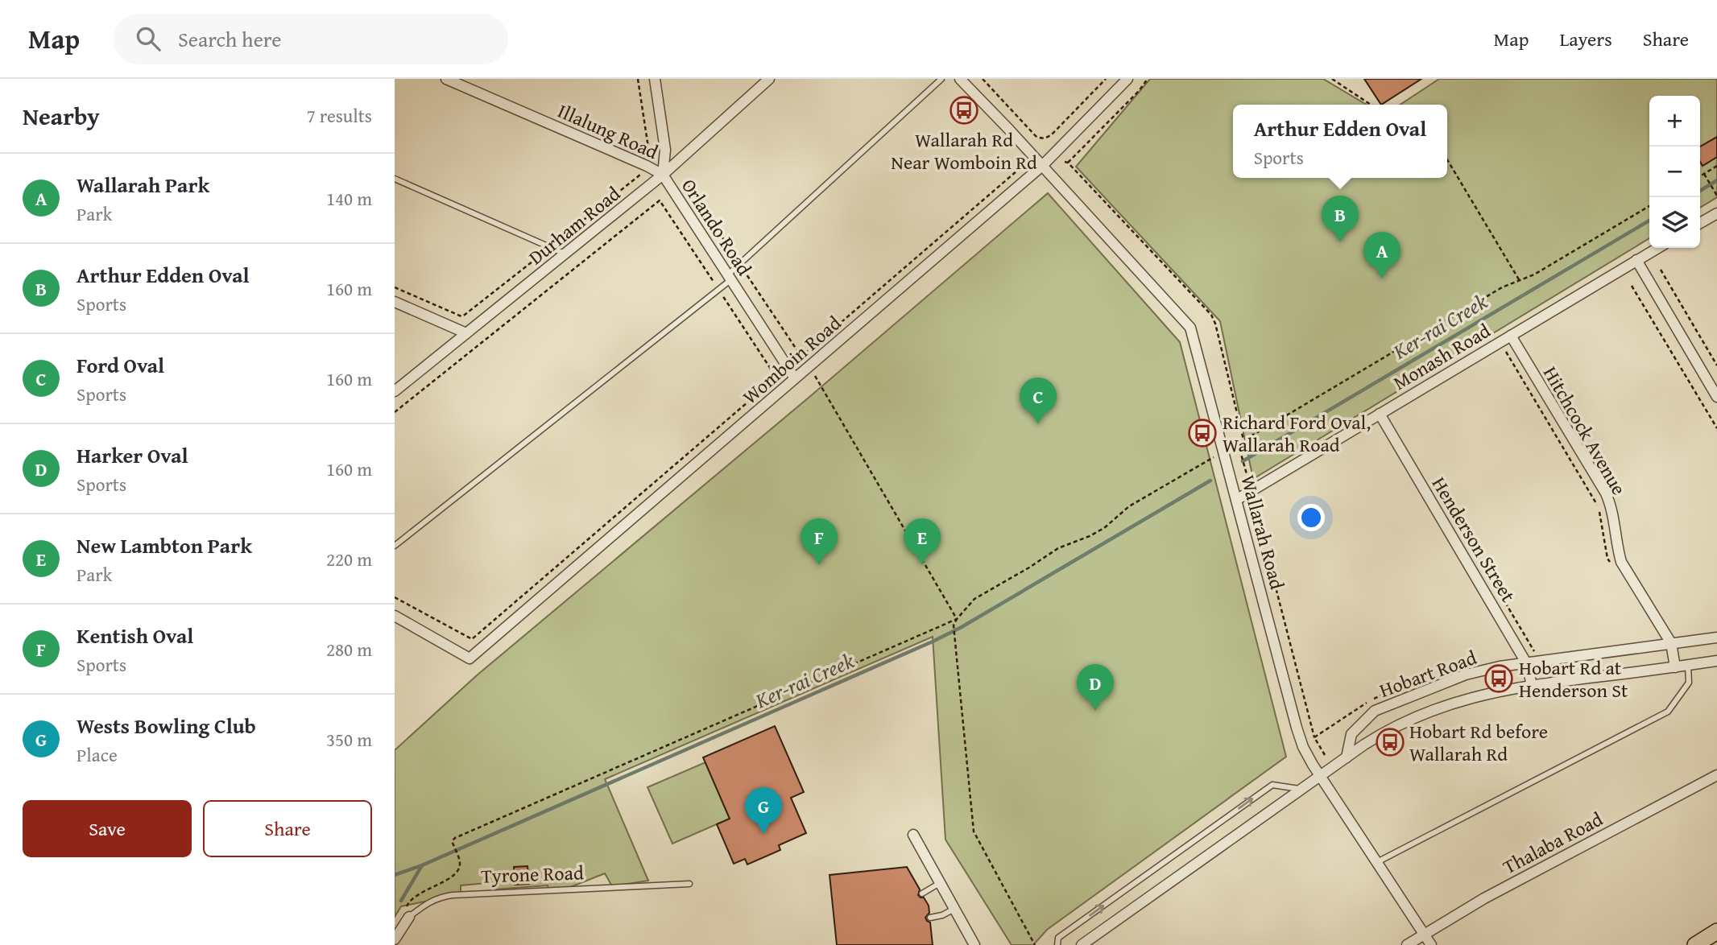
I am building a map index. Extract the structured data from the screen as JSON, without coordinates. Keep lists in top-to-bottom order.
{
  "streets": {
    "street": [
      "Illalung Road",
      "Durham Road",
      "Orlando Road",
      "Monash Road",
      "Womboin Road",
      "Hitchcock Avenue",
      "Wallarah Road",
      "Henderson Street",
      "Hobart Road",
      "Thalaba Road",
      "Tyrone Road"
    ]
  },
  "crossings": [
    ["Illalung Road", "Durham Road"],
    ["Illalung Road", "Orlando Road"],
    ["Durham Road", "Orlando Road"],
    ["Orlando Road", "Womboin Road"],
    ["Monash Road", "Hitchcock Avenue"],
    ["Monash Road", "Wallarah Road"],
    ["Monash Road", "Henderson Street"],
    ["Womboin Road", "Wallarah Road"],
    ["Hitchcock Avenue", "Hobart Road"],
    ["Wallarah Road", "Hobart Road"],
    ["Wallarah Road", "Thalaba Road"],
    ["Henderson Street", "Hobart Road"]
  ],
  "water": ["Ker-rai Creek"],
  "places": {
    "bus stop": [
      "Wallarah Rd Near Womboin Rd",
      "Richard Ford Oval, Wallarah Road",
      "Hobart Rd at Henderson St",
      "Hobart Rd before Wallarah Rd"
    ]
  },
  "page": {
    "header": "Map",
    "search": "Search here",
    "nav": ["Map", "Layers", "Share"],
    "heading": ["Nearby", "7 results"],
    "map_buttons": ["+", "−"],
    "popup": ["Arthur Edden Oval", "Sports"],
    "list": [
      {
        "mark": "A",
        "name": "Wallarah Park",
        "note": "Park",
        "value": "140 m"
      },
      {
        "mark": "B",
        "name": "Arthur Edden Oval",
        "note": "Sports",
        "value": "160 m"
      },
      {
        "mark": "C",
        "name": "Ford Oval",
        "note": "Sports",
        "value": "160 m"
      },
      {
        "mark": "D",
        "name": "Harker Oval",
        "note": "Sports",
        "value": "160 m"
      },
      {
        "mark": "E",
        "name": "New Lambton Park",
        "note": "Park",
        "value": "220 m"
      },
      {
        "mark": "F",
        "name": "Kentish Oval",
        "note": "Sports",
        "value": "280 m"
      },
      {
        "mark": "G",
        "name": "Wests Bowling Club",
        "note": "Place",
        "value": "350 m"
      }
    ],
    "pins": [
      "B",
      "A",
      "C",
      "E",
      "F",
      "D",
      "G"
    ],
    "buttons": ["Save", "Share"]
  }
}
